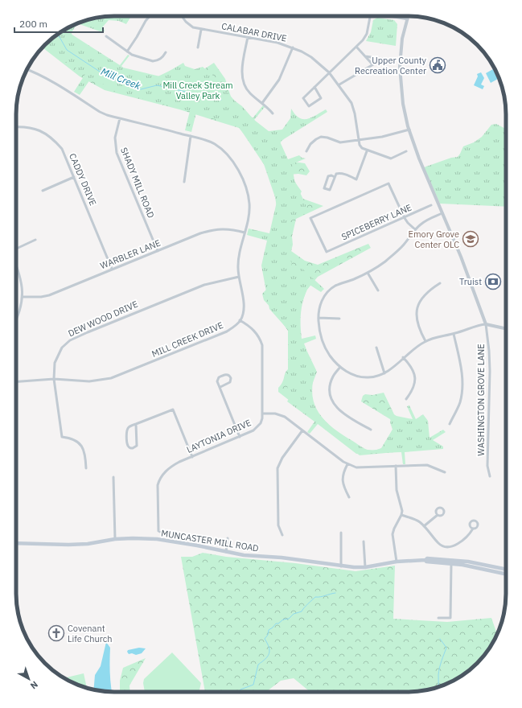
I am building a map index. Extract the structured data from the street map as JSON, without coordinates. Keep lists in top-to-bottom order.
{
  "streets": {
    "main road": ["MUNCASTER MILL ROAD"],
    "street": [
      "CALABAR DRIVE",
      "CADDY DRIVE",
      "SHADY MILL ROAD",
      "SPICEBERRY LANE",
      "WARBLER LANE",
      "DEW WOOD DRIVE",
      "MILL CREEK DRIVE",
      "WASHINGTON GROVE LANE",
      "LAYTONIA DRIVE"
    ]
  },
  "crossings": [
    ["CADDY DRIVE", "WARBLER LANE"],
    ["SHADY MILL ROAD", "WARBLER LANE"],
    ["DEW WOOD DRIVE", "MILL CREEK DRIVE"],
    ["MILL CREEK DRIVE", "LAYTONIA DRIVE"],
    ["LAYTONIA DRIVE", "MUNCASTER MILL ROAD"]
  ],
  "water": ["Mill Creek"],
  "parks": ["Mill Creek Stream Valley Park"],
  "places": {
    "public building": ["Upper County Recreation Center"],
    "school or university": ["Emory Grove Center OLC"],
    "bank": ["Truist"],
    "church": ["Covenant Life Church"]
  },
  "scale_bar": "200 m",
  "north": "bottom right"
}
